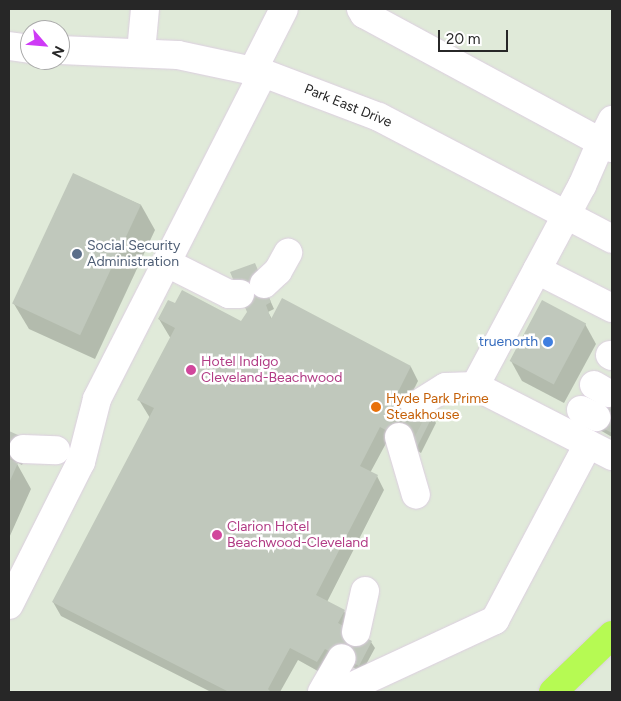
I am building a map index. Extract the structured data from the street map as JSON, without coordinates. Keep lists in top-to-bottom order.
{
  "streets": {
    "street": ["Park East Drive"]
  },
  "places": [
    "Social Security Administration",
    "truenorth",
    "Hotel Indigo Cleveland-Beachwood",
    "Hyde Park Prime Steakhouse",
    "Clarion Hotel Beachwood-Cleveland"
  ],
  "scale_bar": "20 m",
  "north": "bottom right"
}
